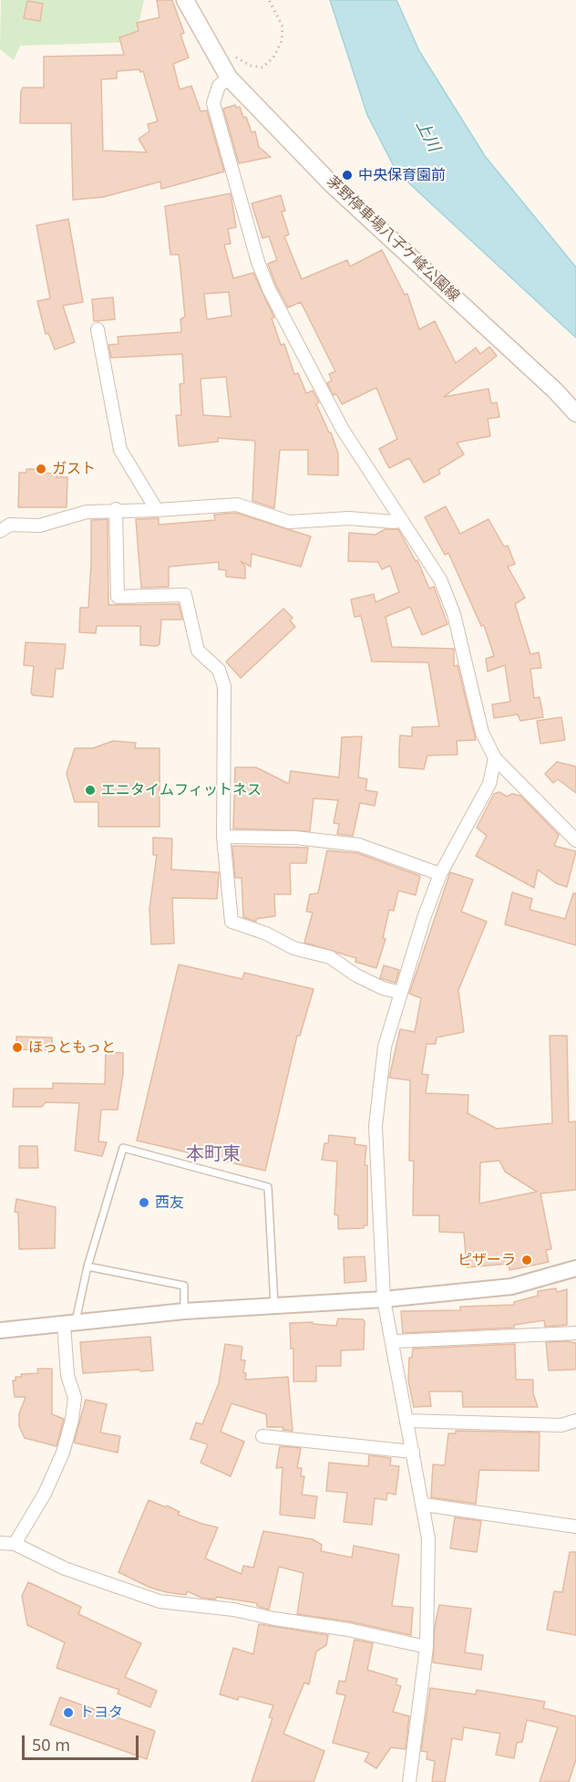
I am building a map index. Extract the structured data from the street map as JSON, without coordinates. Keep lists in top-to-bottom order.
{
  "streets": {
    "main road": ["茅野停車場八子ケ峰公園線"]
  },
  "districts": ["本町東"],
  "water": ["上川"],
  "places": [
    "中央保育園前",
    "ガスト",
    "エニタイムフィットネス",
    "ほっともっと",
    "西友",
    "ピザーラ",
    "トヨタ"
  ],
  "scale_bar": "50 m"
}
